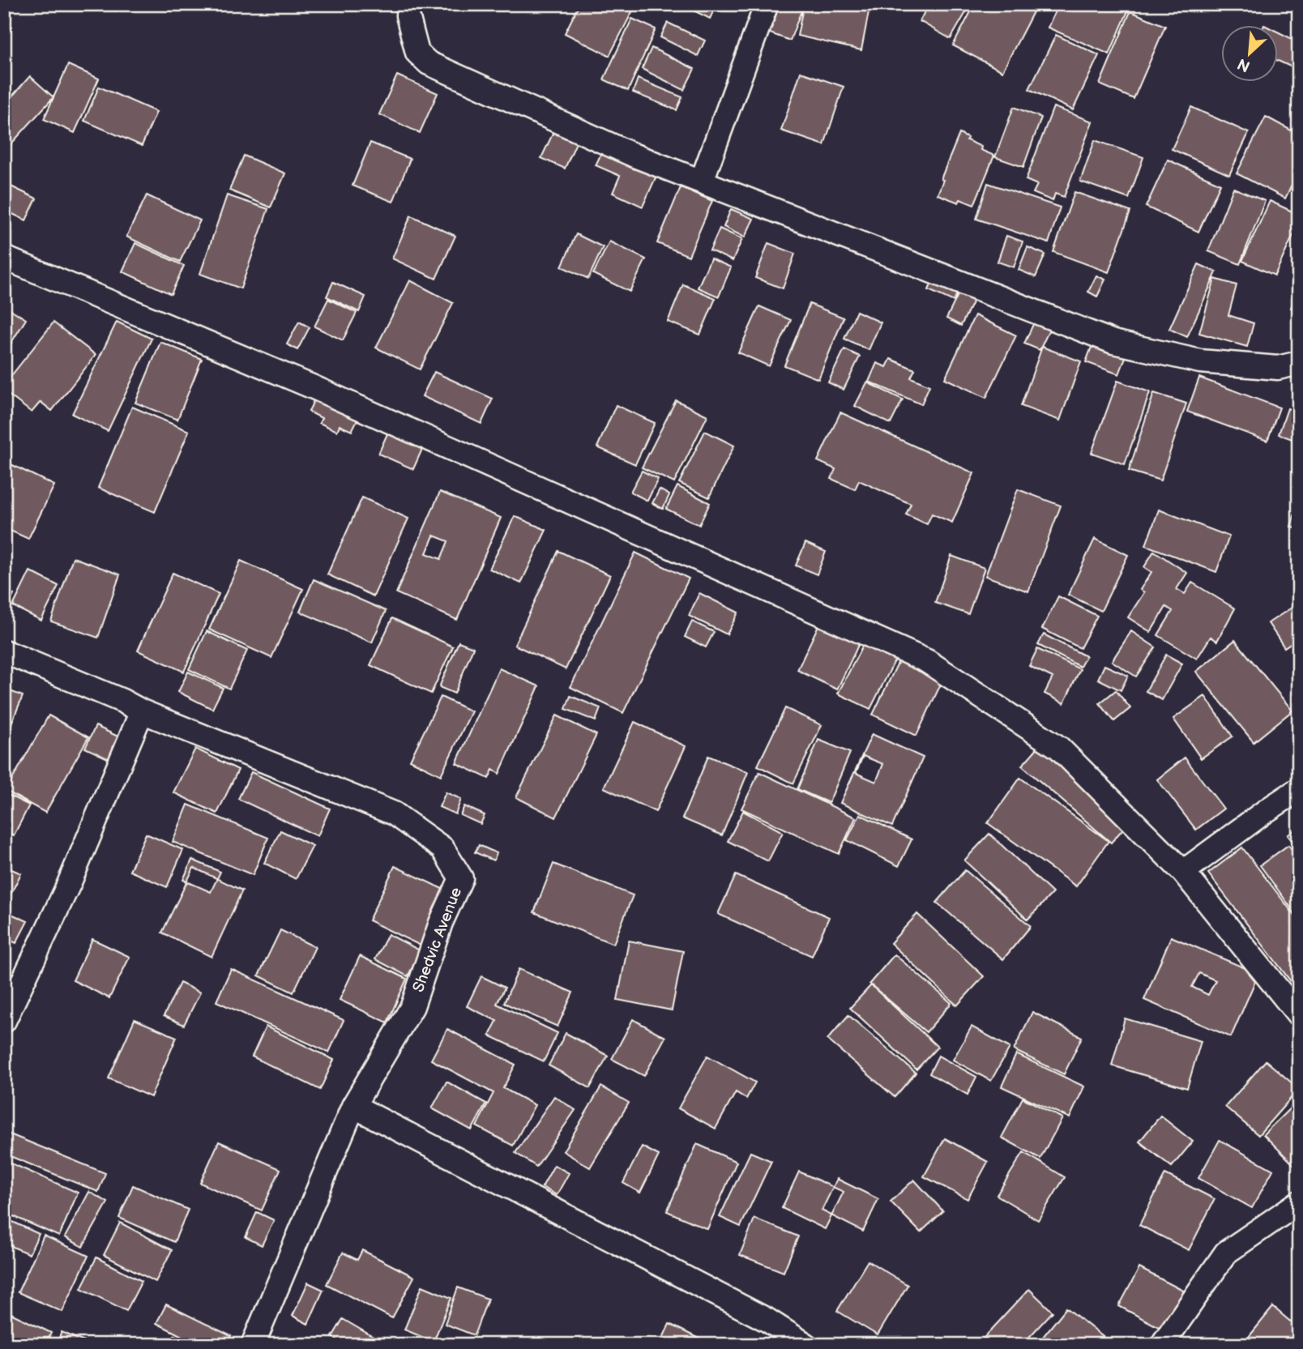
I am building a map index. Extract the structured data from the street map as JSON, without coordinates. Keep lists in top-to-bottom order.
{
  "streets": {
    "street": ["Shedvic Avenue"]
  },
  "north": "bottom left"
}
